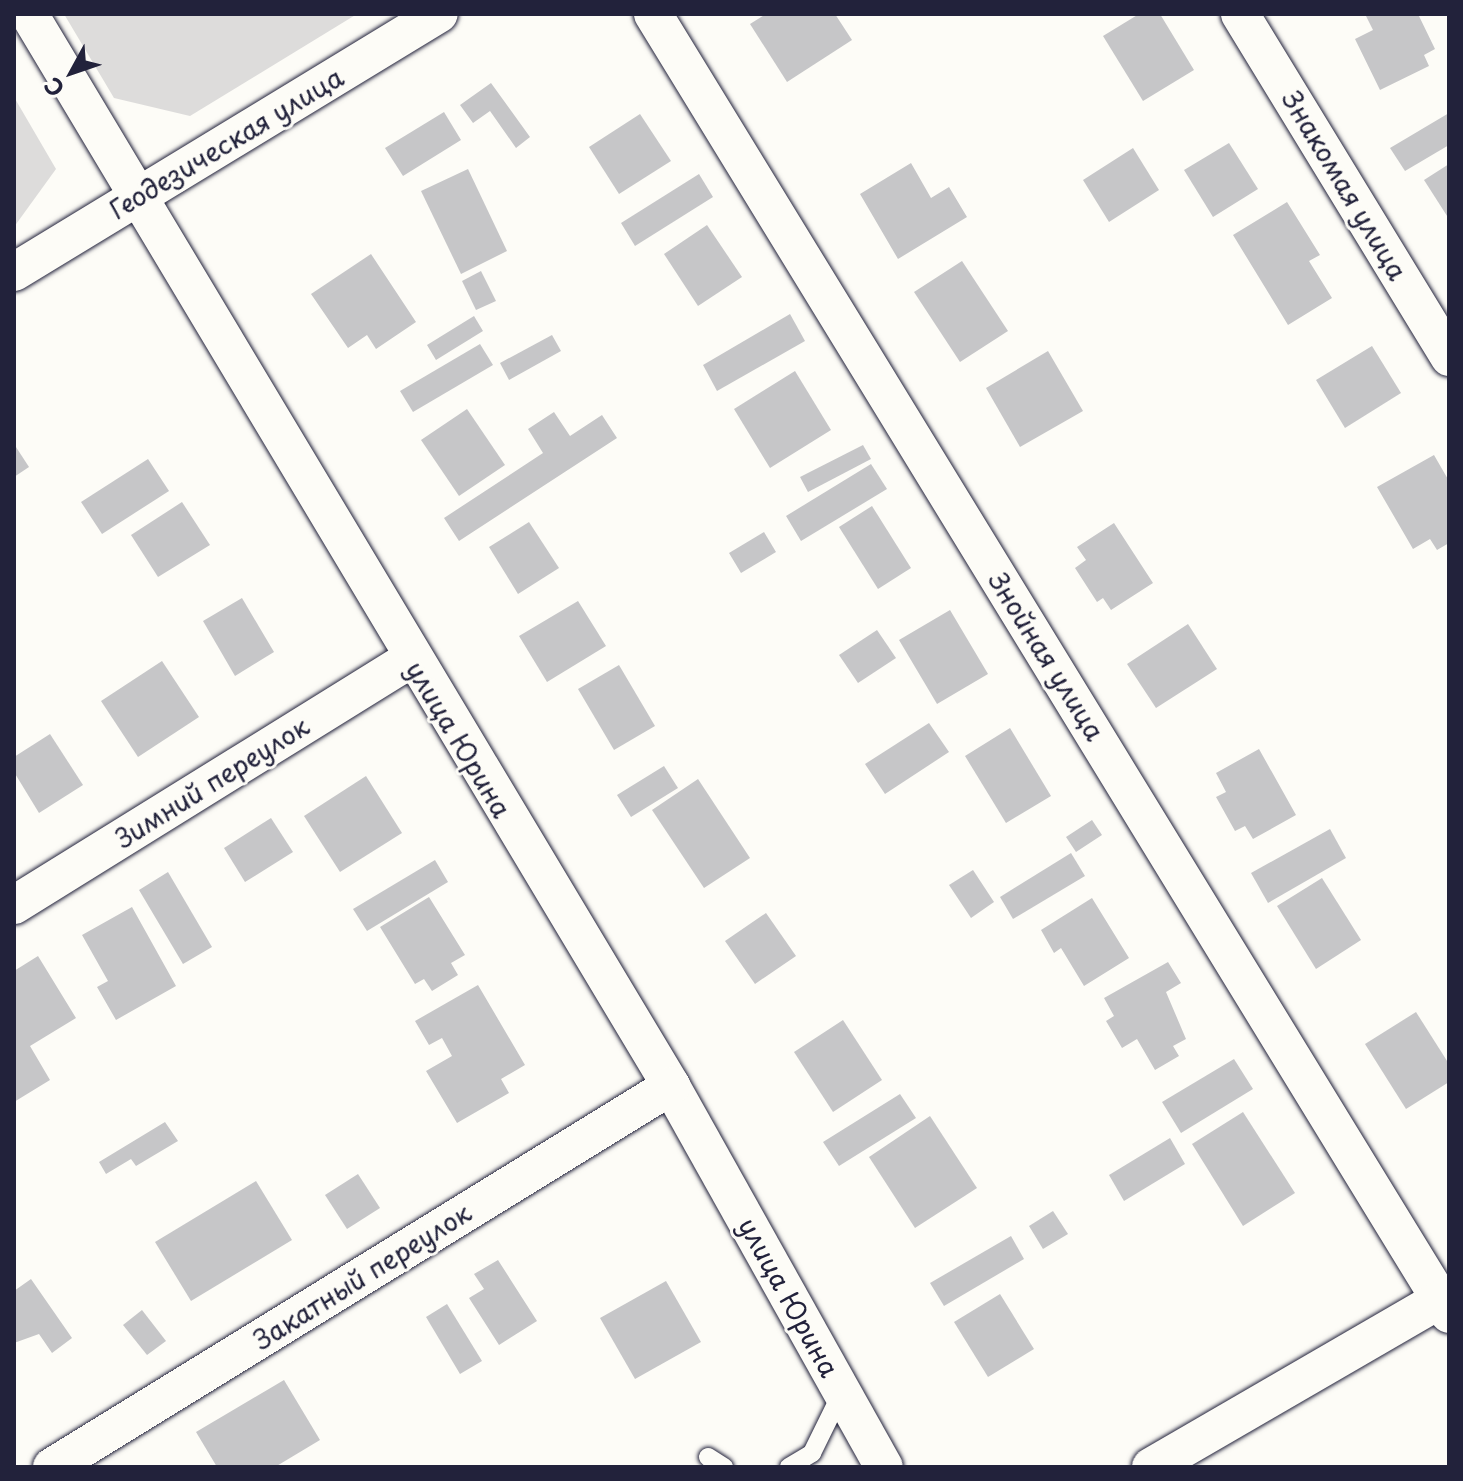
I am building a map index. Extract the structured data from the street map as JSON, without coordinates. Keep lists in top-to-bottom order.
{
  "streets": {
    "street": [
      "Геодезическая улица",
      "Знакомая улица",
      "Знойная улица",
      "улица Юрина",
      "Зимний переулок",
      "Закатный переулок"
    ]
  },
  "crossings": [
    ["Геодезическая улица", "улица Юрина"],
    ["улица Юрина", "Зимний переулок"],
    ["улица Юрина", "Закатный переулок"]
  ],
  "north": "bottom left"
}
